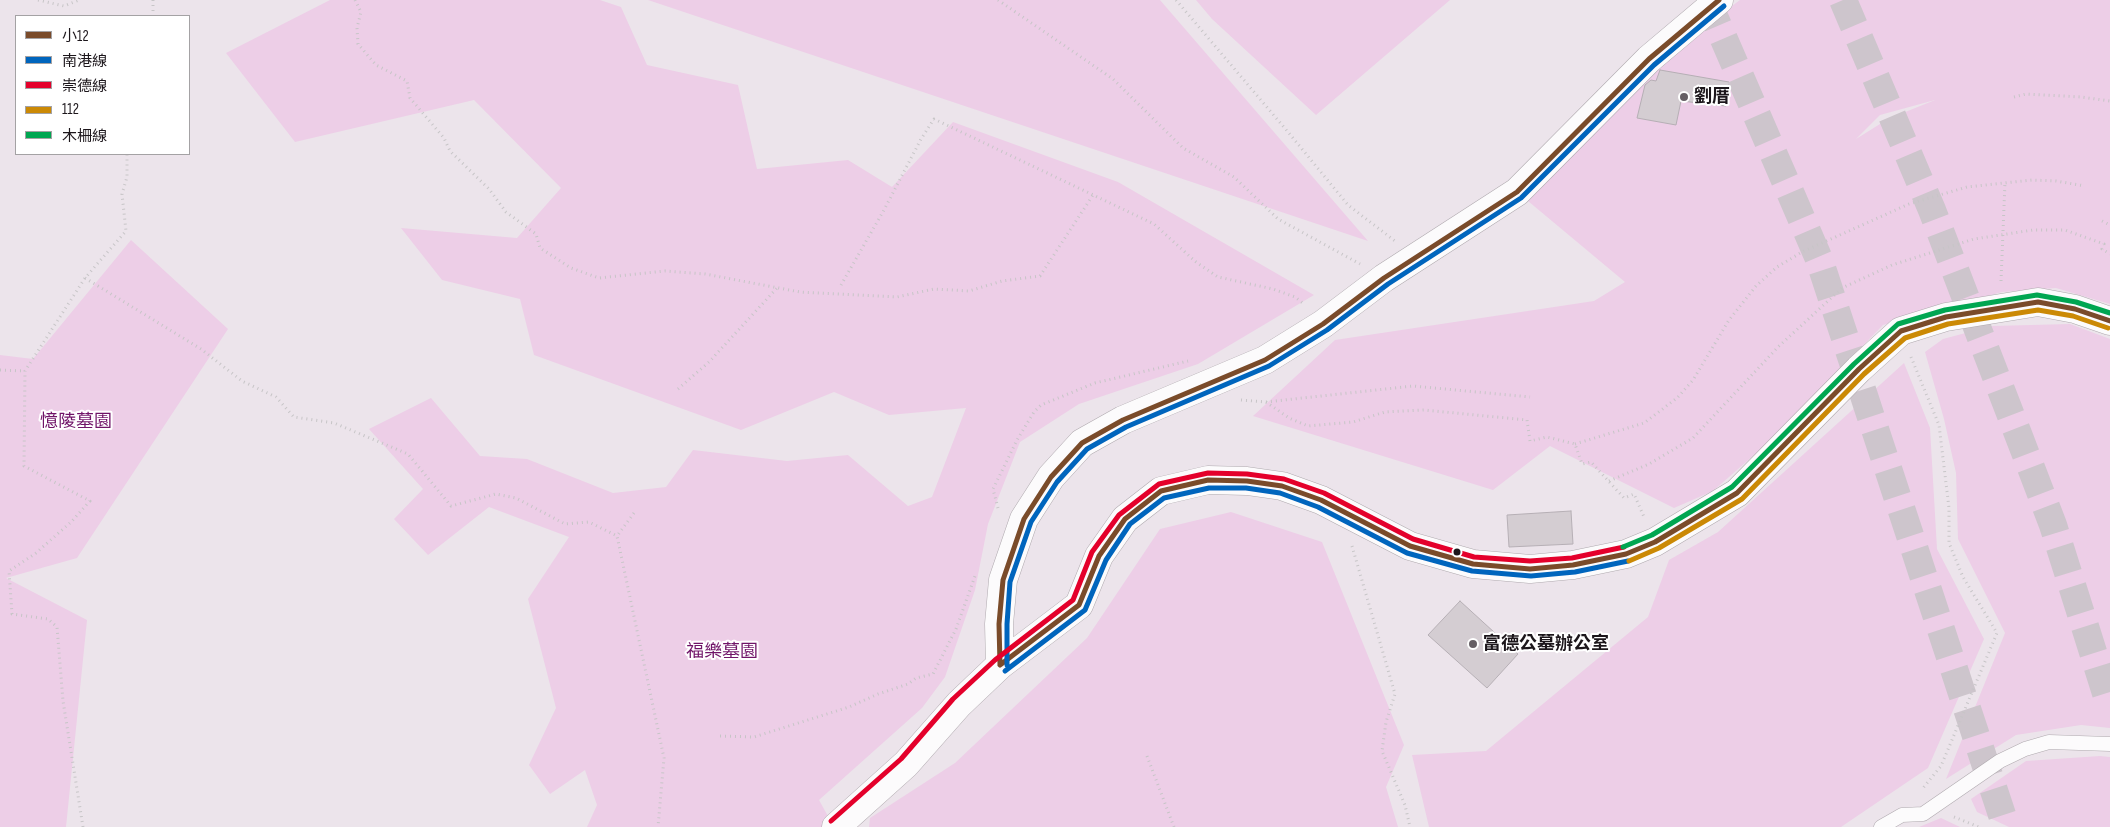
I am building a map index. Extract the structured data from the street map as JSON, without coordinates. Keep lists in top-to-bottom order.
{
  "parks": ["憶陵墓園", "福樂墓園"],
  "places": ["劉厝", "富德公墓辦公室"],
  "lines": [
    "transit line 小12",
    "transit line 南港線",
    "transit line 木柵線",
    "transit line 112",
    "transit line 崇德線"
  ],
  "legend": [
    "小12",
    "南港線",
    "崇德線",
    "112",
    "木柵線"
  ]
}
